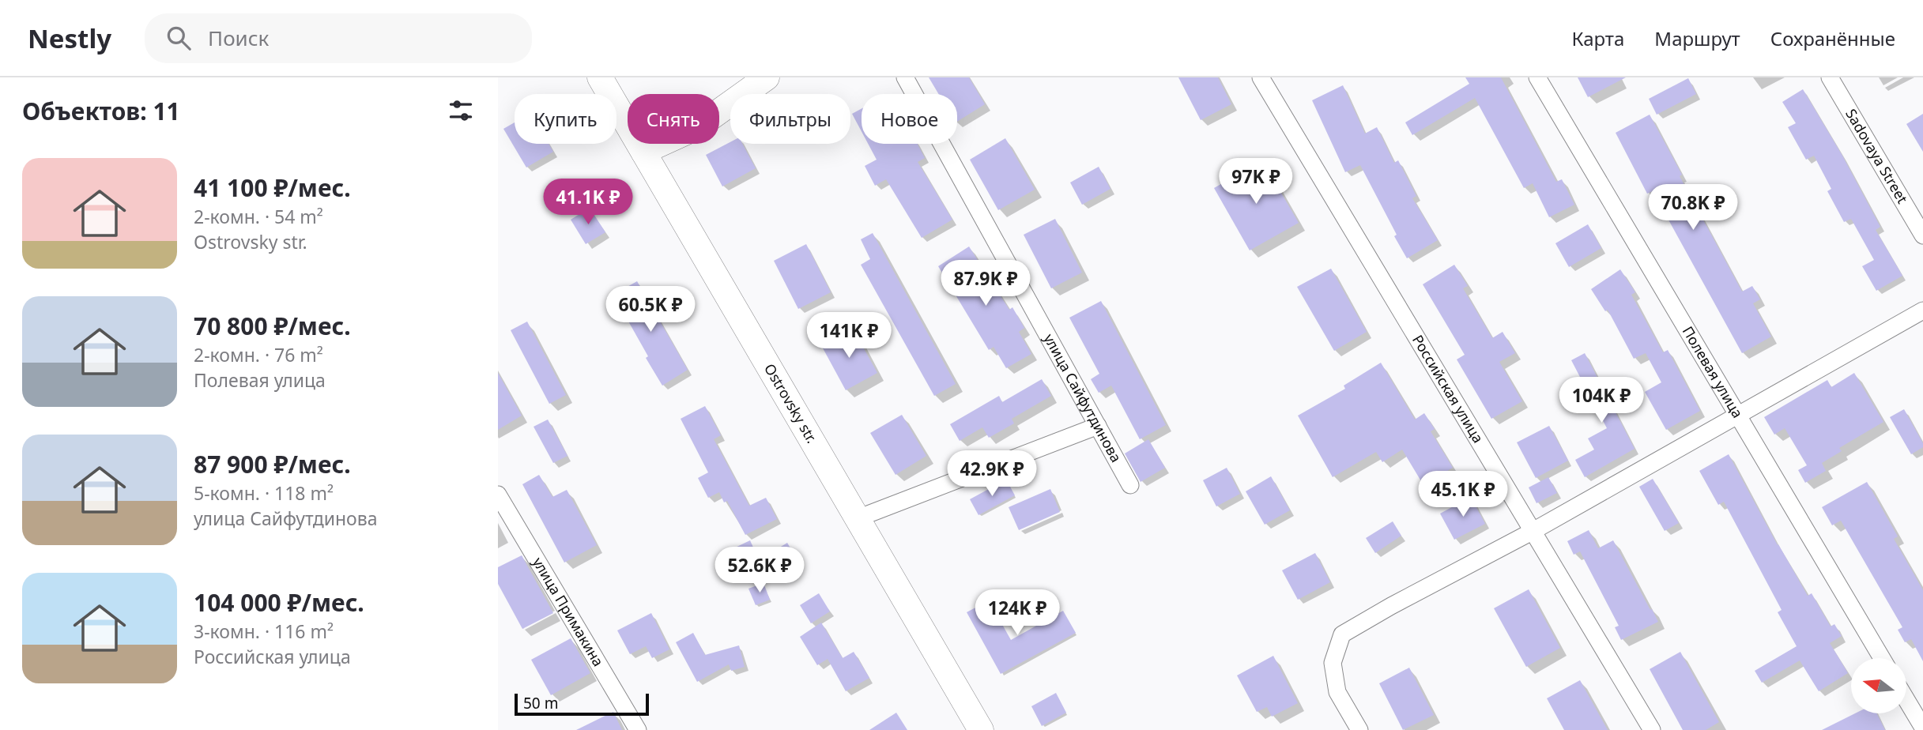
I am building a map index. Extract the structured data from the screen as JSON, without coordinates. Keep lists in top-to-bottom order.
{
  "streets": {
    "main road": ["Ostrovsky str."],
    "street": [
      "Sadovaya Street",
      "Полевая улица",
      "Российская улица",
      "улица Сайфутдинова",
      "улица Примакина"
    ]
  },
  "scale_bar": "50 m",
  "north": "left",
  "page": {
    "header": "Nestly",
    "search": "Поиск",
    "nav": ["Карта", "Маршрут", "Сохранённые"],
    "heading": "Объектов: 11",
    "chip": [
      "Купить",
      "Снять",
      "Фильтры",
      "Новое"
    ],
    "list": [
      {
        "name": "41 100 ₽/мес.",
        "note": "2-комн. · 54 m² · Ostrovsky str."
      },
      {
        "name": "70 800 ₽/мес.",
        "note": "2-комн. · 76 m² · Полевая улица"
      },
      {
        "name": "87 900 ₽/мес.",
        "note": "5-комн. · 118 m² · улица Сайфутдинова"
      },
      {
        "name": "104 000 ₽/мес.",
        "note": "3-комн. · 116 m² · Российская улица"
      }
    ],
    "price": [
      "97K ₽",
      "41.1K ₽",
      "70.8K ₽",
      "87.9K ₽",
      "60.5K ₽",
      "141K ₽",
      "104K ₽",
      "42.9K ₽",
      "45.1K ₽",
      "52.6K ₽",
      "124K ₽"
    ],
    "scale": "50 m"
  }
}
